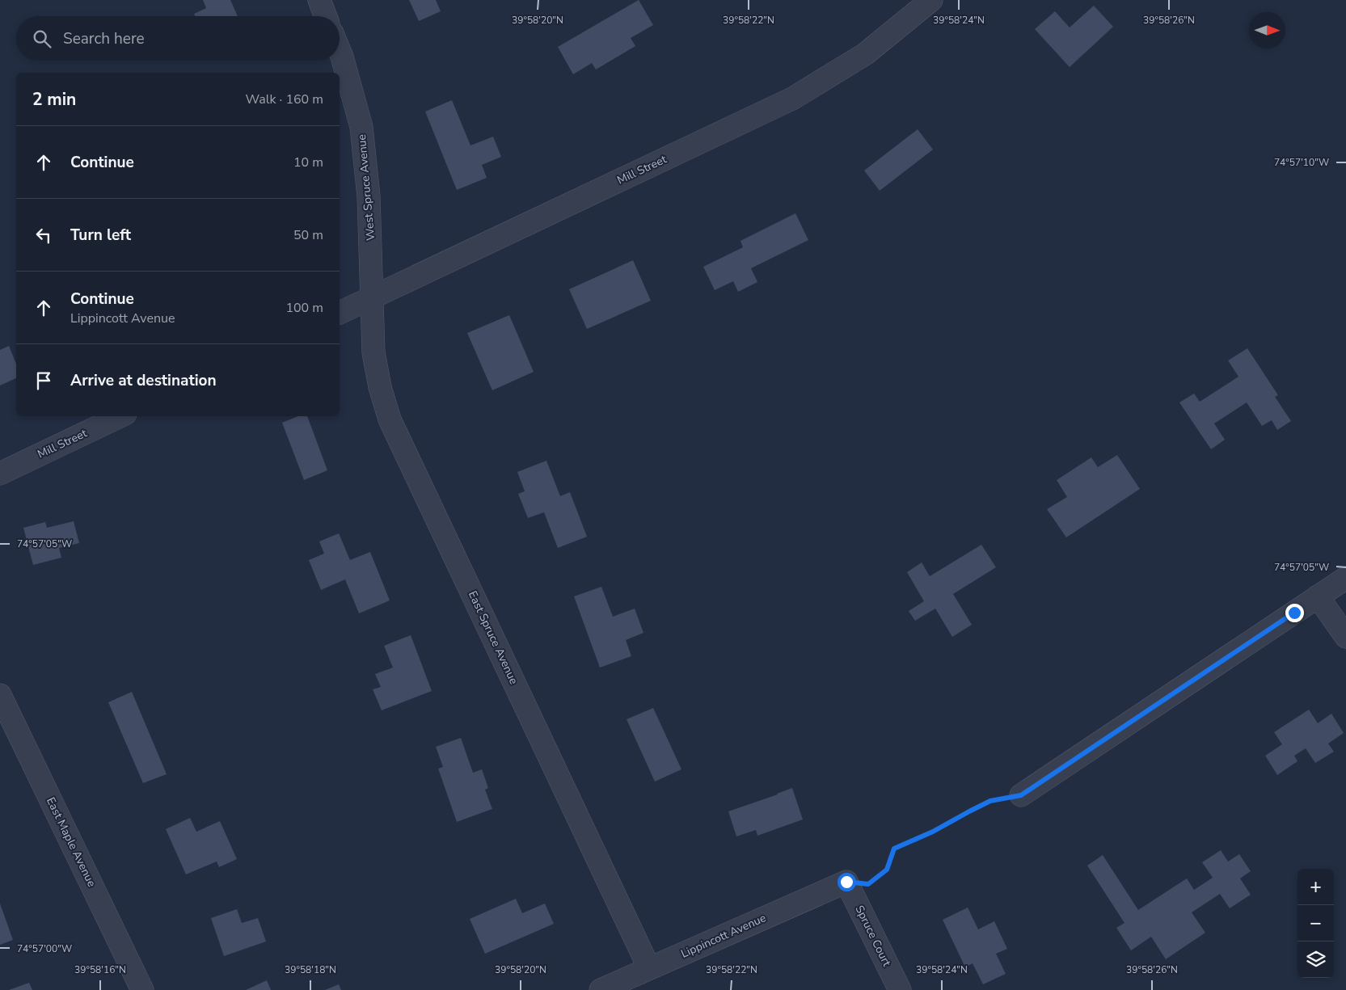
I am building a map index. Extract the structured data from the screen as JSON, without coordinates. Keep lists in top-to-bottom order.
{
  "streets": {
    "street": [
      "Mill Street",
      "West Spruce Avenue",
      "East Spruce Avenue",
      "East Maple Avenue",
      "Lippincott Avenue",
      "Spruce Court"
    ]
  },
  "crossings": [
    ["Mill Street", "West Spruce Avenue"],
    ["Mill Street", "East Spruce Avenue"],
    ["West Spruce Avenue", "East Spruce Avenue"],
    ["East Spruce Avenue", "Lippincott Avenue"],
    ["Lippincott Avenue", "Spruce Court"]
  ],
  "north": "right",
  "page": {
    "search": "Search here",
    "heading": ["2 min", "Walk · 160 m"],
    "list": [
      ["Continue", "10 m"],
      ["Turn left", "50 m"],
      ["Continue", "Lippincott Avenue", "100 m"],
      "Arrive at destination"
    ],
    "map_buttons": ["+", "−"]
  },
  "coordinates": [
    "39°58'20\"N",
    "39°58'22\"N",
    "39°58'24\"N",
    "39°58'26\"N",
    "74°57'10\"W",
    "74°57'05\"W",
    "74°57'00\"W",
    "39°58'16\"N",
    "39°58'18\"N"
  ]
}
